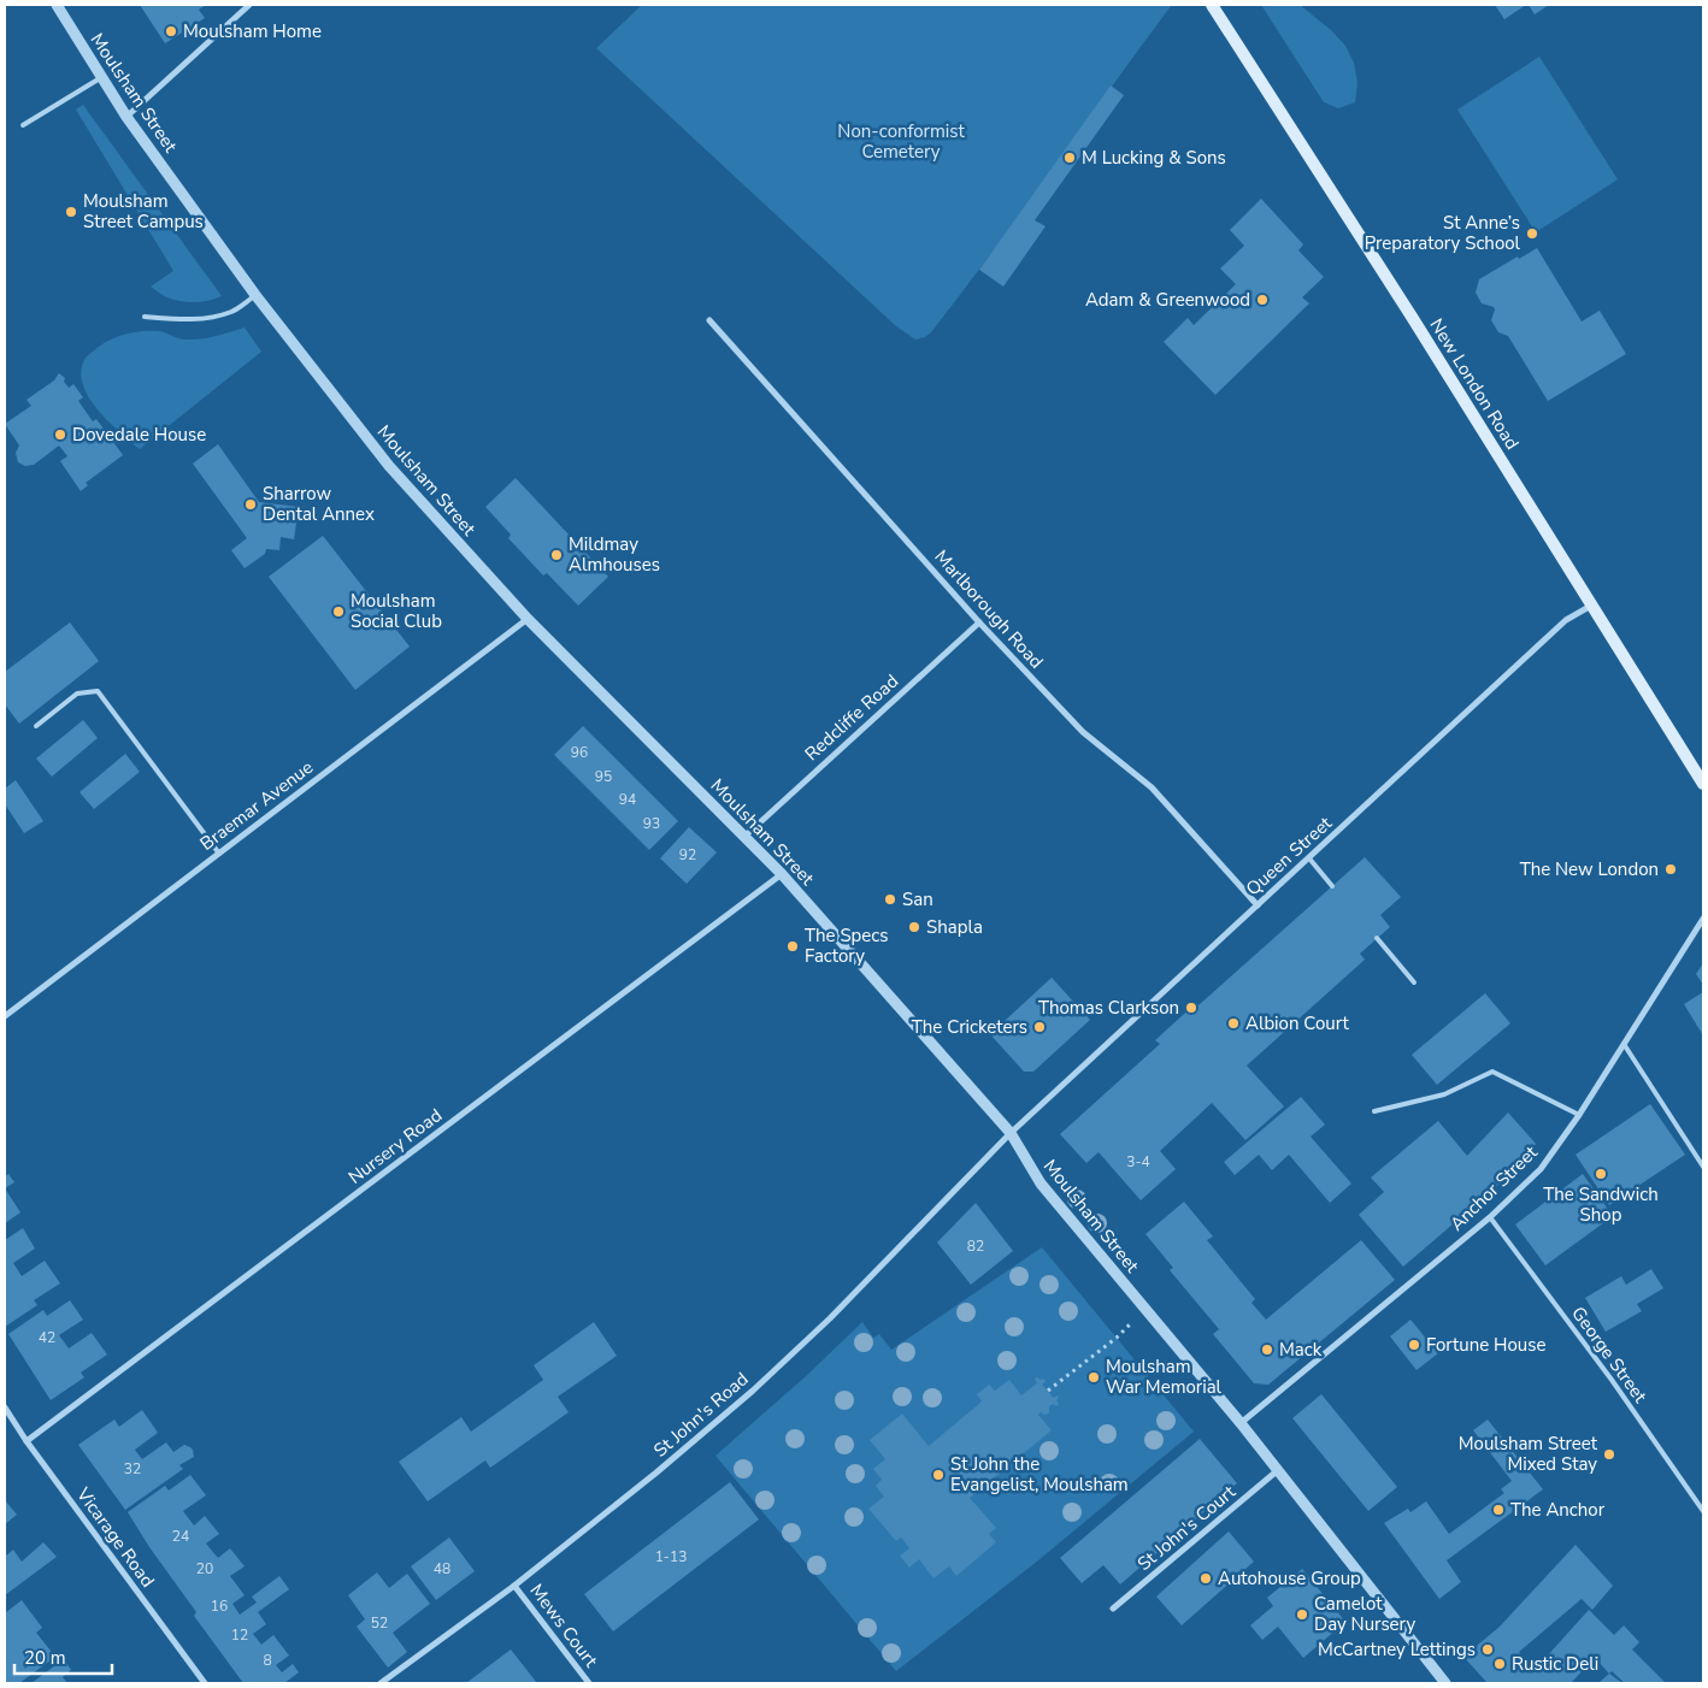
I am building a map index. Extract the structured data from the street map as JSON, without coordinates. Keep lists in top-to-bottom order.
{
  "streets": {
    "main road": ["New London Road"],
    "street": [
      "Moulsham Street",
      "Marlborough Road",
      "Redcliffe Road",
      "Braemar Avenue",
      "Queen Street",
      "Nursery Road",
      "Anchor Street",
      "St John's Road",
      "St John's Court",
      "Vicarage Road",
      "Mews Court"
    ],
    "lane": ["George Street"]
  },
  "crossings": [
    ["Moulsham Street", "Redcliffe Road"],
    ["Moulsham Street", "Braemar Avenue"],
    ["Moulsham Street", "Queen Street"],
    ["Moulsham Street", "Nursery Road"],
    ["Moulsham Street", "Anchor Street"],
    ["Moulsham Street", "St John's Road"],
    ["Moulsham Street", "St John's Court"],
    ["New London Road", "Queen Street"],
    ["Marlborough Road", "Redcliffe Road"],
    ["Marlborough Road", "Queen Street"],
    ["Queen Street", "St John's Road"],
    ["Nursery Road", "Vicarage Road"],
    ["Anchor Street", "George Street"],
    ["St John's Road", "Mews Court"]
  ],
  "parks": ["Non-conformist Cemetery"],
  "places": [
    "Moulsham Home",
    "M Lucking & Sons",
    "Moulsham Street Campus",
    "St Anne’s Preparatory School",
    "Adam & Greenwood",
    "Dovedale House",
    "Sharrow Dental Annex",
    "Mildmay Almhouses",
    "Moulsham Social Club",
    "The New London",
    "San",
    "Shapla",
    "The Specs Factory",
    "Thomas Clarkson",
    "Albion Court",
    "The Cricketers",
    "The Sandwich Shop",
    "Fortune House",
    "Mack",
    "Moulsham War Memorial",
    "Moulsham Street Mixed Stay",
    "St John the Evangelist, Moulsham",
    "The Anchor",
    "Autohouse Group",
    "Camelot Day Nursery",
    "McCartney Lettings",
    "Rustic Deli"
  ],
  "house_numbers": [
    "96",
    "95",
    "94",
    "93",
    "92",
    "3-4",
    "82",
    "42",
    "32",
    "24",
    "1-13",
    "20",
    "48",
    "16",
    "52",
    "12",
    "8"
  ],
  "scale_bar": "20 m"
}
